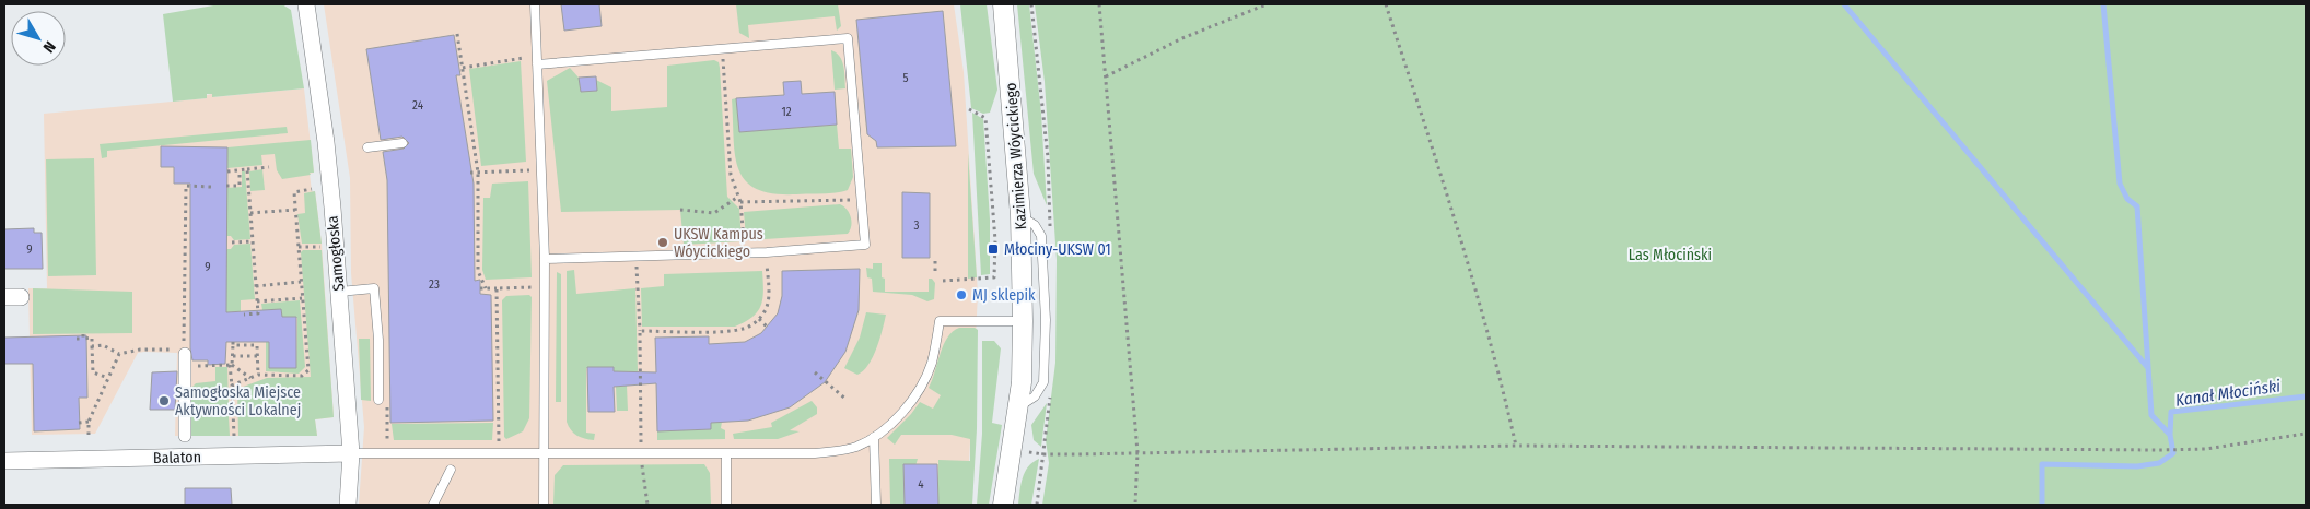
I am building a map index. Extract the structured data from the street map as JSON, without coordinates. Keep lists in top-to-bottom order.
{
  "streets": {
    "street": ["Kazimierza Wóycickiego", "Samogłoska", "Balaton"]
  },
  "crossings": [
    ["Samogłoska", "Balaton"]
  ],
  "water": ["Kanał Młociński"],
  "parks": ["Las Młociński"],
  "places": {
    "other": ["UKSW Kampus Wóycickiego", "MJ sklepik", "Samogłoska Miejsce Aktywności Lokalnej"],
    "transit": ["Młociny-UKSW 01"]
  },
  "house_numbers": [
    "5",
    "24",
    "12",
    "3",
    "9",
    "9",
    "23",
    "4"
  ],
  "north": "bottom right"
}
